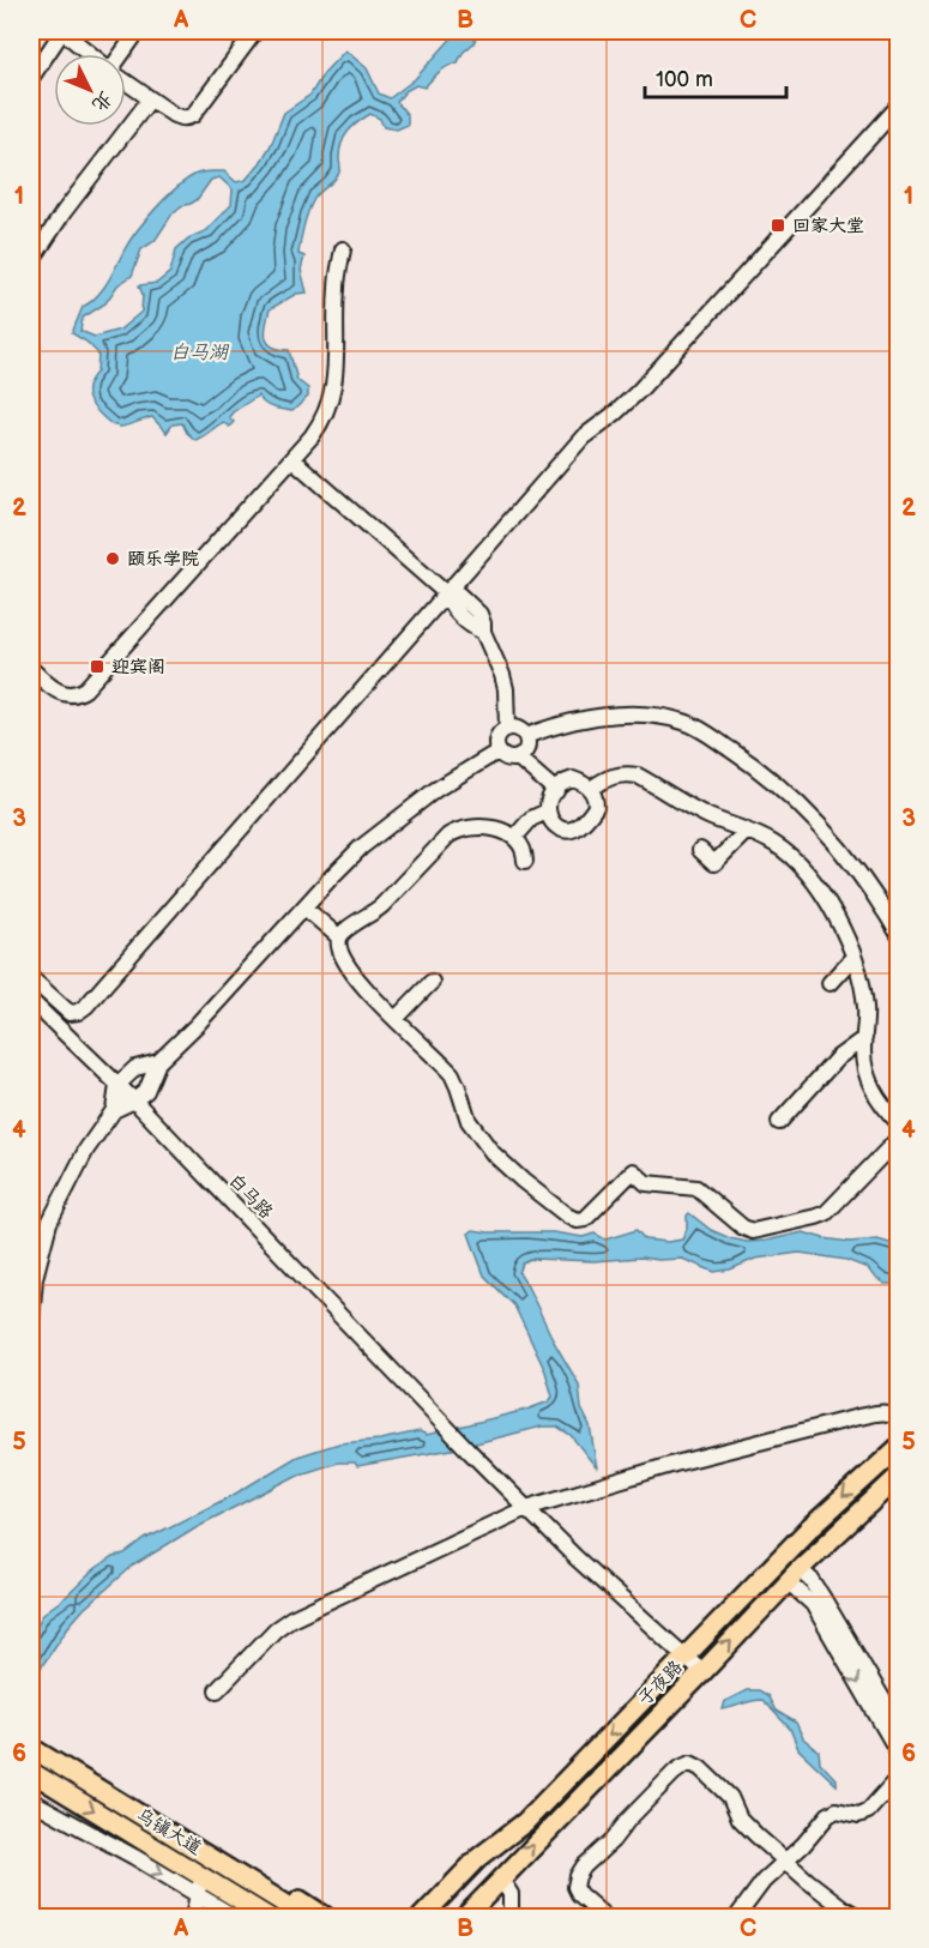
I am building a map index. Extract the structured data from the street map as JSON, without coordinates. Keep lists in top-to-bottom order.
{
  "streets": {
    "main road": ["子夜路", "乌镇大道"],
    "street": ["白马路"]
  },
  "crossings": [
    ["白马路", "子夜路"]
  ],
  "water": ["白马湖"],
  "places": {
    "transit": ["回家大堂", "迎宾阁"],
    "other": ["颐乐学院"]
  },
  "scale_bar": "100 m",
  "north": "bottom right",
  "grid": {
    "columns": ["A", "B", "C"],
    "rows": [
      "1",
      "2",
      "3",
      "4",
      "5",
      "6"
    ]
  }
}
